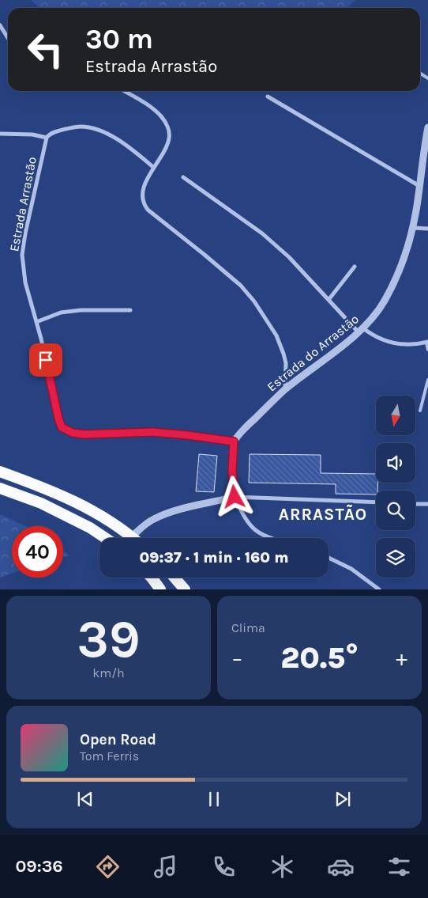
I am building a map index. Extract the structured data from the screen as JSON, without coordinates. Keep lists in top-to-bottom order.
{
  "streets": {
    "street": ["Estrada Arrastão", "Estrada do Arrastão"]
  },
  "crossings": [
    ["Estrada Arrastão", "Estrada do Arrastão"]
  ],
  "districts": ["ARRASTÃO"],
  "north": "bottom",
  "page": {
    "turn": ["30 m", "Estrada Arrastão"],
    "limit": "40",
    "trip": "09:37 · 1 min · 160 m",
    "tile": [
      ["39", "km/h"],
      "Clima"
    ],
    "heat": ["−", "20.5°", "+"],
    "song": ["Open Road", "Tom Ferris"],
    "tabs": "09:36"
  }
}
